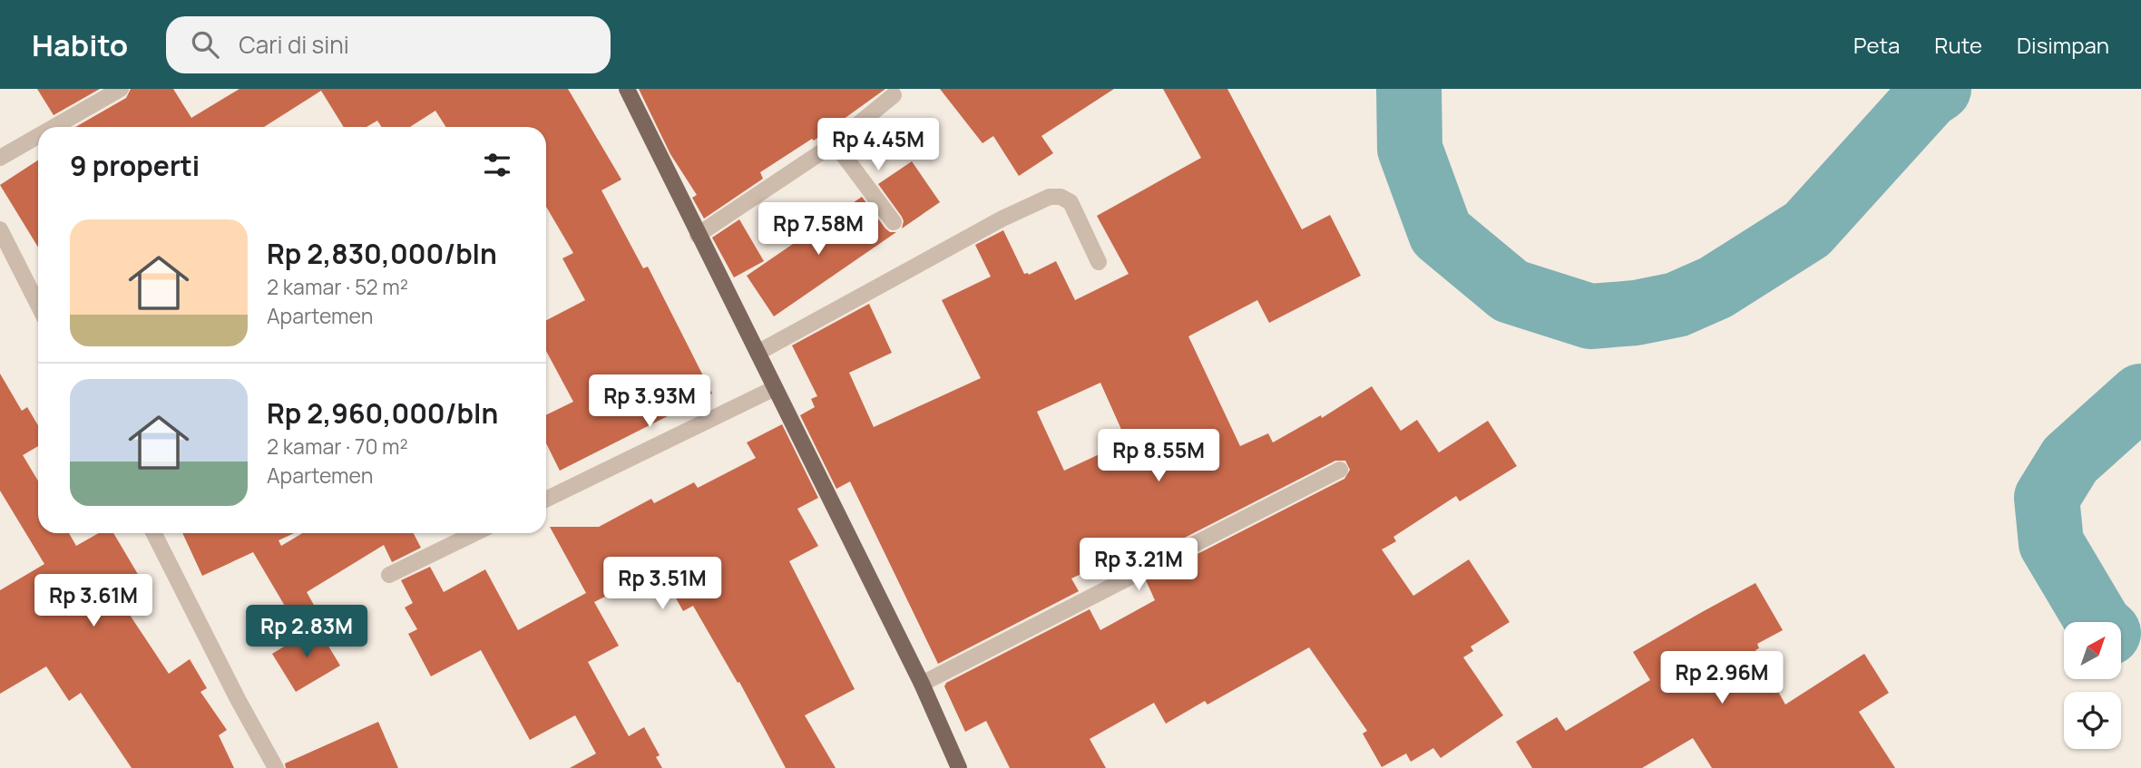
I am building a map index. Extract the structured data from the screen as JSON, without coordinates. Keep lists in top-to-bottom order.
{
  "north": "top right",
  "page": {
    "header": "Habito",
    "search": "Cari di sini",
    "nav": ["Peta", "Rute", "Disimpan"],
    "price": [
      "Rp 4.45M",
      "Rp 7.58M",
      "Rp 3.93M",
      "Rp 8.55M",
      "Rp 3.21M",
      "Rp 3.51M",
      "Rp 3.61M",
      "Rp 2.83M",
      "Rp 2.96M"
    ],
    "heading": "9 properti",
    "list": [
      {
        "name": "Rp 2,830,000/bln",
        "note": "2 kamar · 52 m² · Apartemen"
      },
      {
        "name": "Rp 2,960,000/bln",
        "note": "2 kamar · 70 m² · Apartemen"
      }
    ]
  }
}
